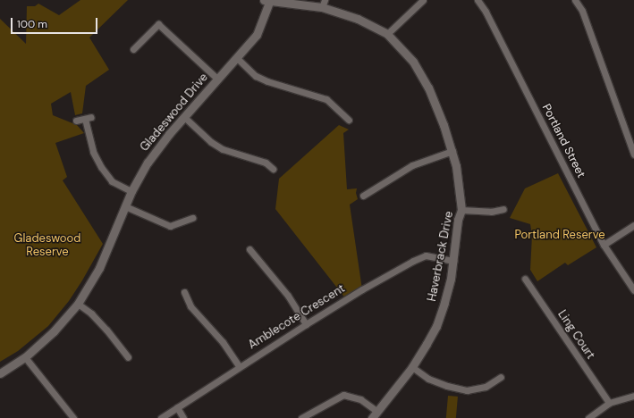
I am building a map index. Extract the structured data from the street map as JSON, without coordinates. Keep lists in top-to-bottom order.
{
  "streets": {
    "street": [
      "Gladeswood Drive",
      "Portland Street",
      "Haverbrack Drive",
      "Amblecote Crescent",
      "Ling Court"
    ]
  },
  "crossings": [
    ["Gladeswood Drive", "Haverbrack Drive"],
    ["Haverbrack Drive", "Amblecote Crescent"]
  ],
  "parks": ["Portland Reserve", "Gladeswood Reserve"],
  "scale_bar": "100 m"
}
